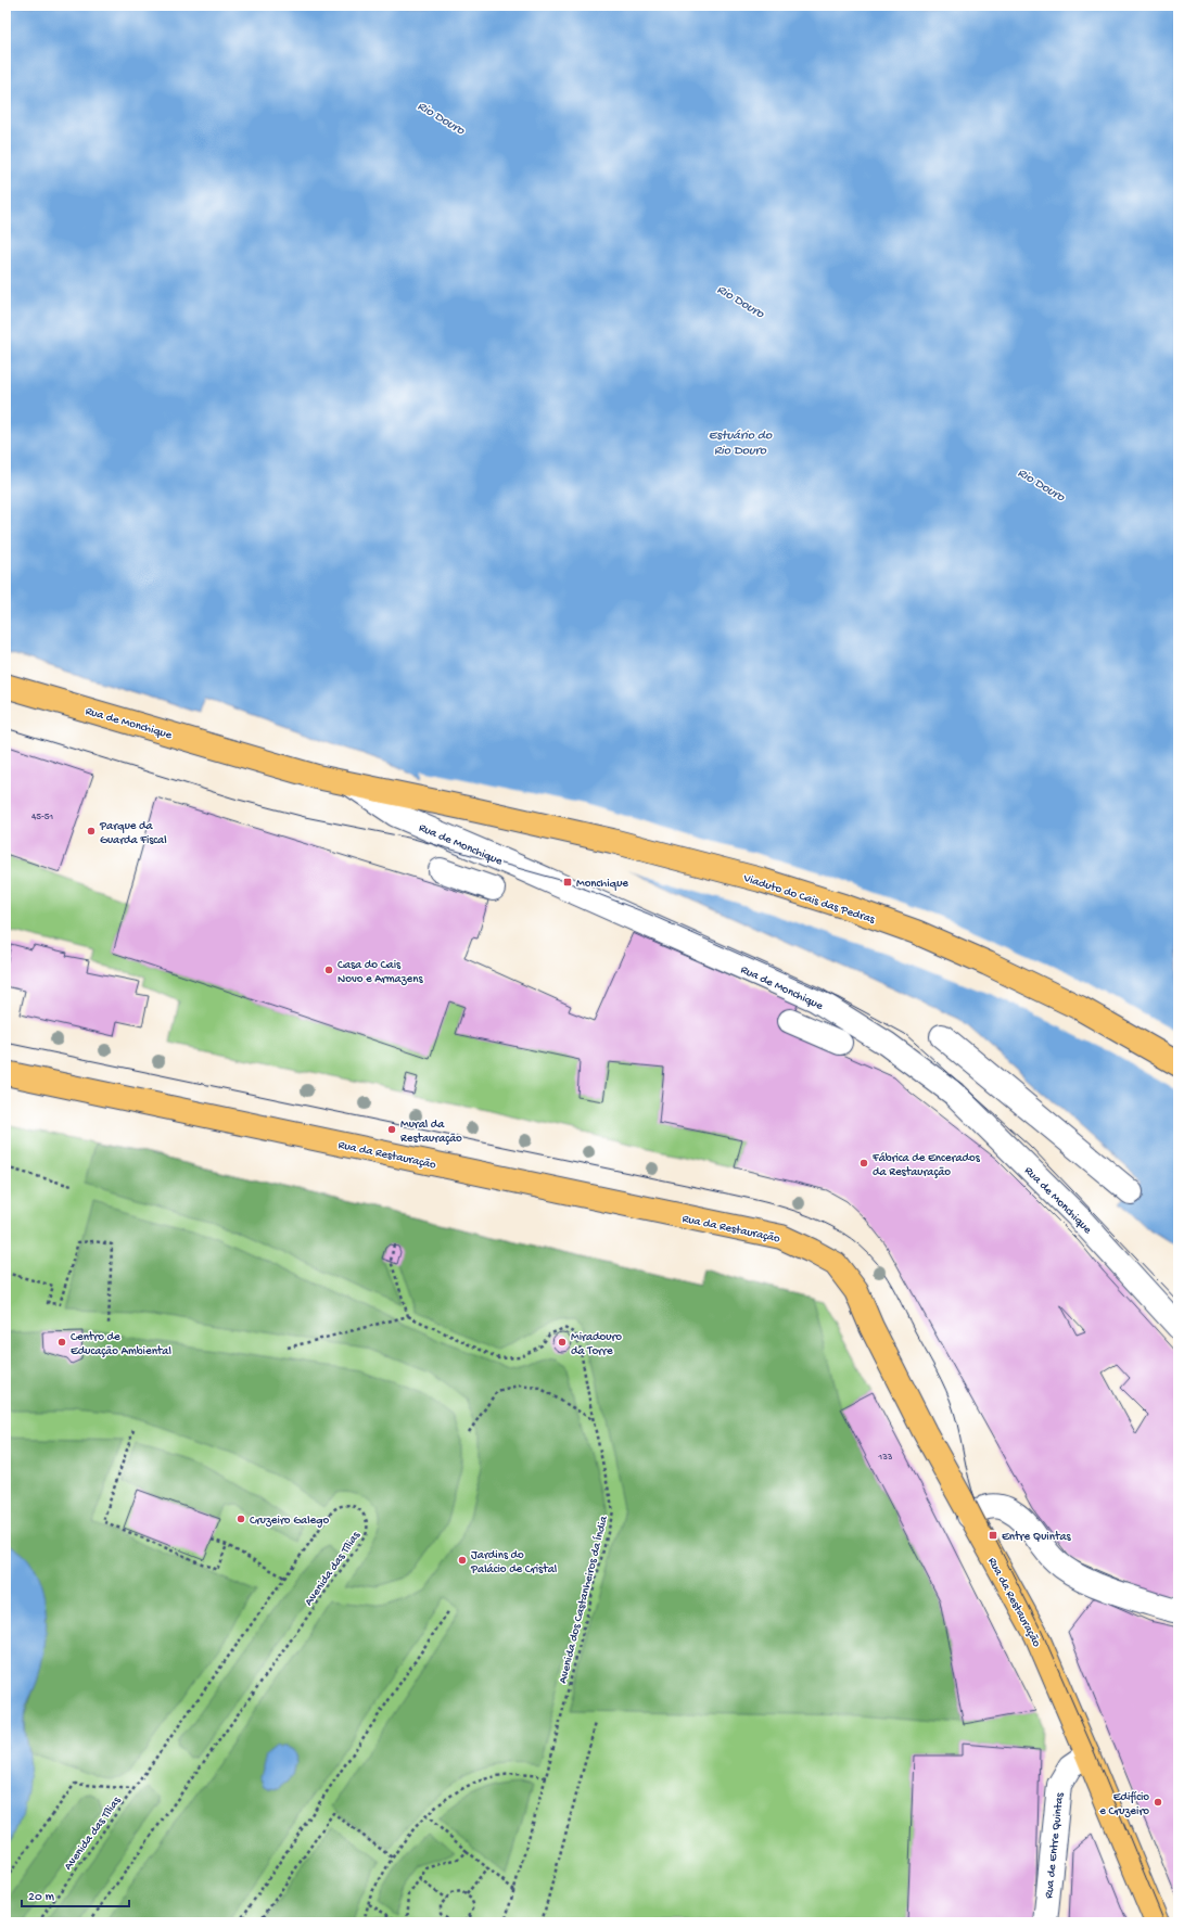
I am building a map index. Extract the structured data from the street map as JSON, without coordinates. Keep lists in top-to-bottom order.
{
  "streets": {
    "main road": ["Rua de Monchique", "Viaduto do Cais das Pedras", "Rua da Restauração"],
    "street": ["Rua de Entre Quintas"],
    "path": ["Avenida das Tílias", "Avenida dos Castanheiros da Índia"]
  },
  "crossings": [
    ["Rua de Monchique", "Viaduto do Cais das Pedras"],
    ["Rua da Restauração", "Rua de Entre Quintas"]
  ],
  "water": ["Rio Douro", "Estuário do Rio Douro"],
  "places": {
    "other": [
      "Parque da Guarda Fiscal",
      "Casa do Cais Novo e Armazens",
      "Mural da Restauração",
      "Fábrica de Encerados da Restauração",
      "Centro de Educação Ambiental",
      "Miradouro da Torre",
      "Cruzeiro Galego",
      "Jardins do Palácio de Cristal",
      "Edifício e Cruzeiro"
    ],
    "transit": ["Monchique", "Entre Quintas"]
  },
  "house_numbers": ["45-51", "133"],
  "scale_bar": "20 m"
}
